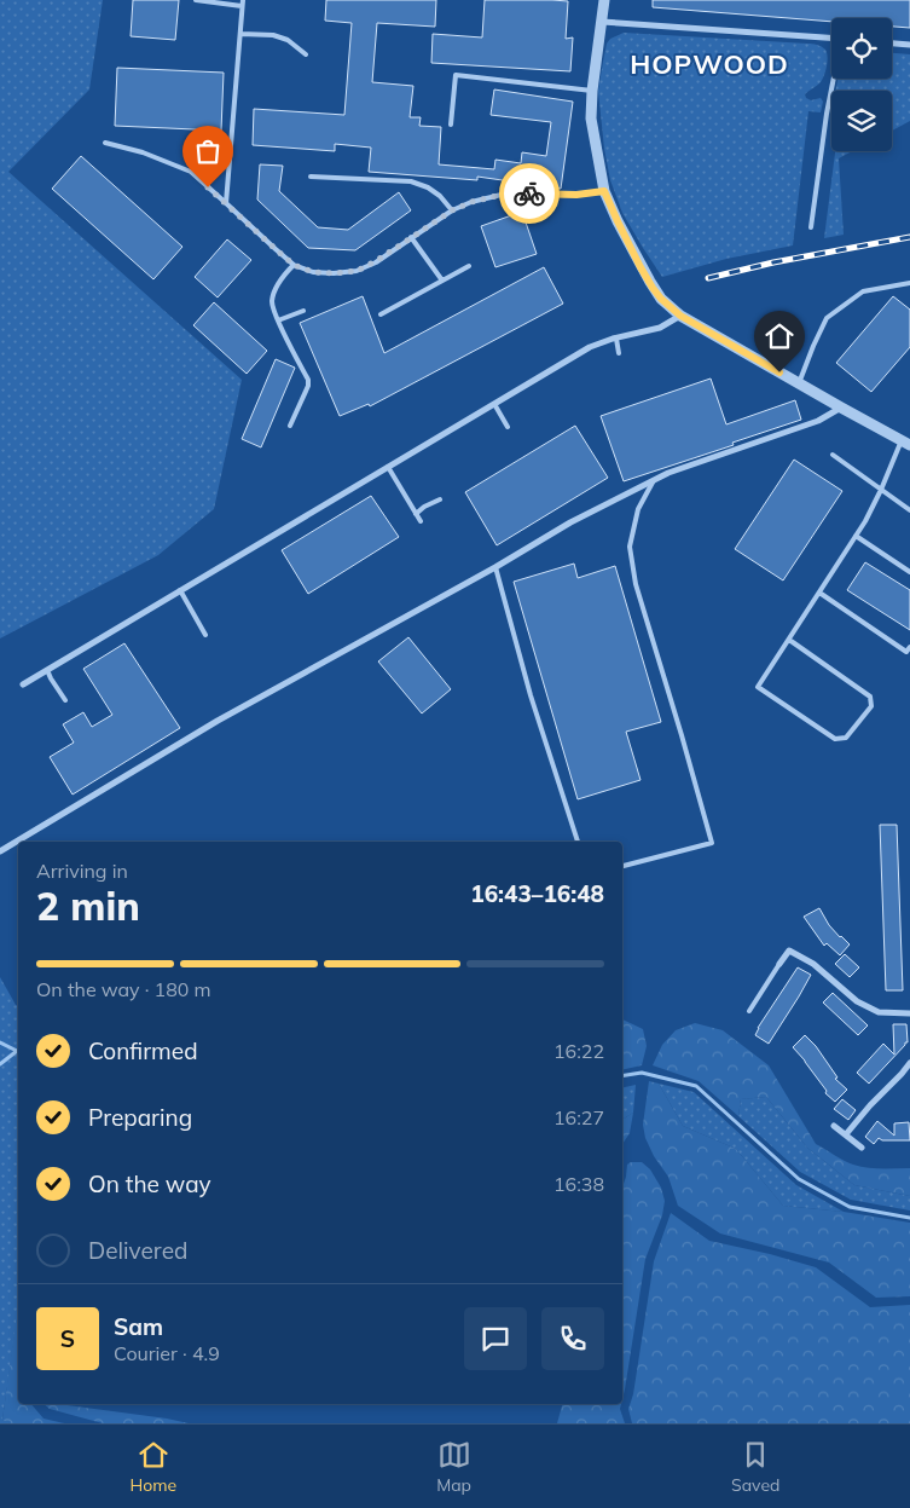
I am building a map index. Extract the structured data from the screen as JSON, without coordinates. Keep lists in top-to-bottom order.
{
  "districts": ["HOPWOOD"],
  "page": {
    "heading": ["2 min", "Arriving in", "16:43–16:48"],
    "panel": ["Sam", "Courier · 4.9"],
    "bar": "On the way · 180 m",
    "list": [
      ["Confirmed", "16:22"],
      ["Preparing", "16:27"],
      ["On the way", "16:38"],
      "Delivered"
    ],
    "round": "S",
    "tabs": ["Home", "Map", "Saved"]
  }
}
